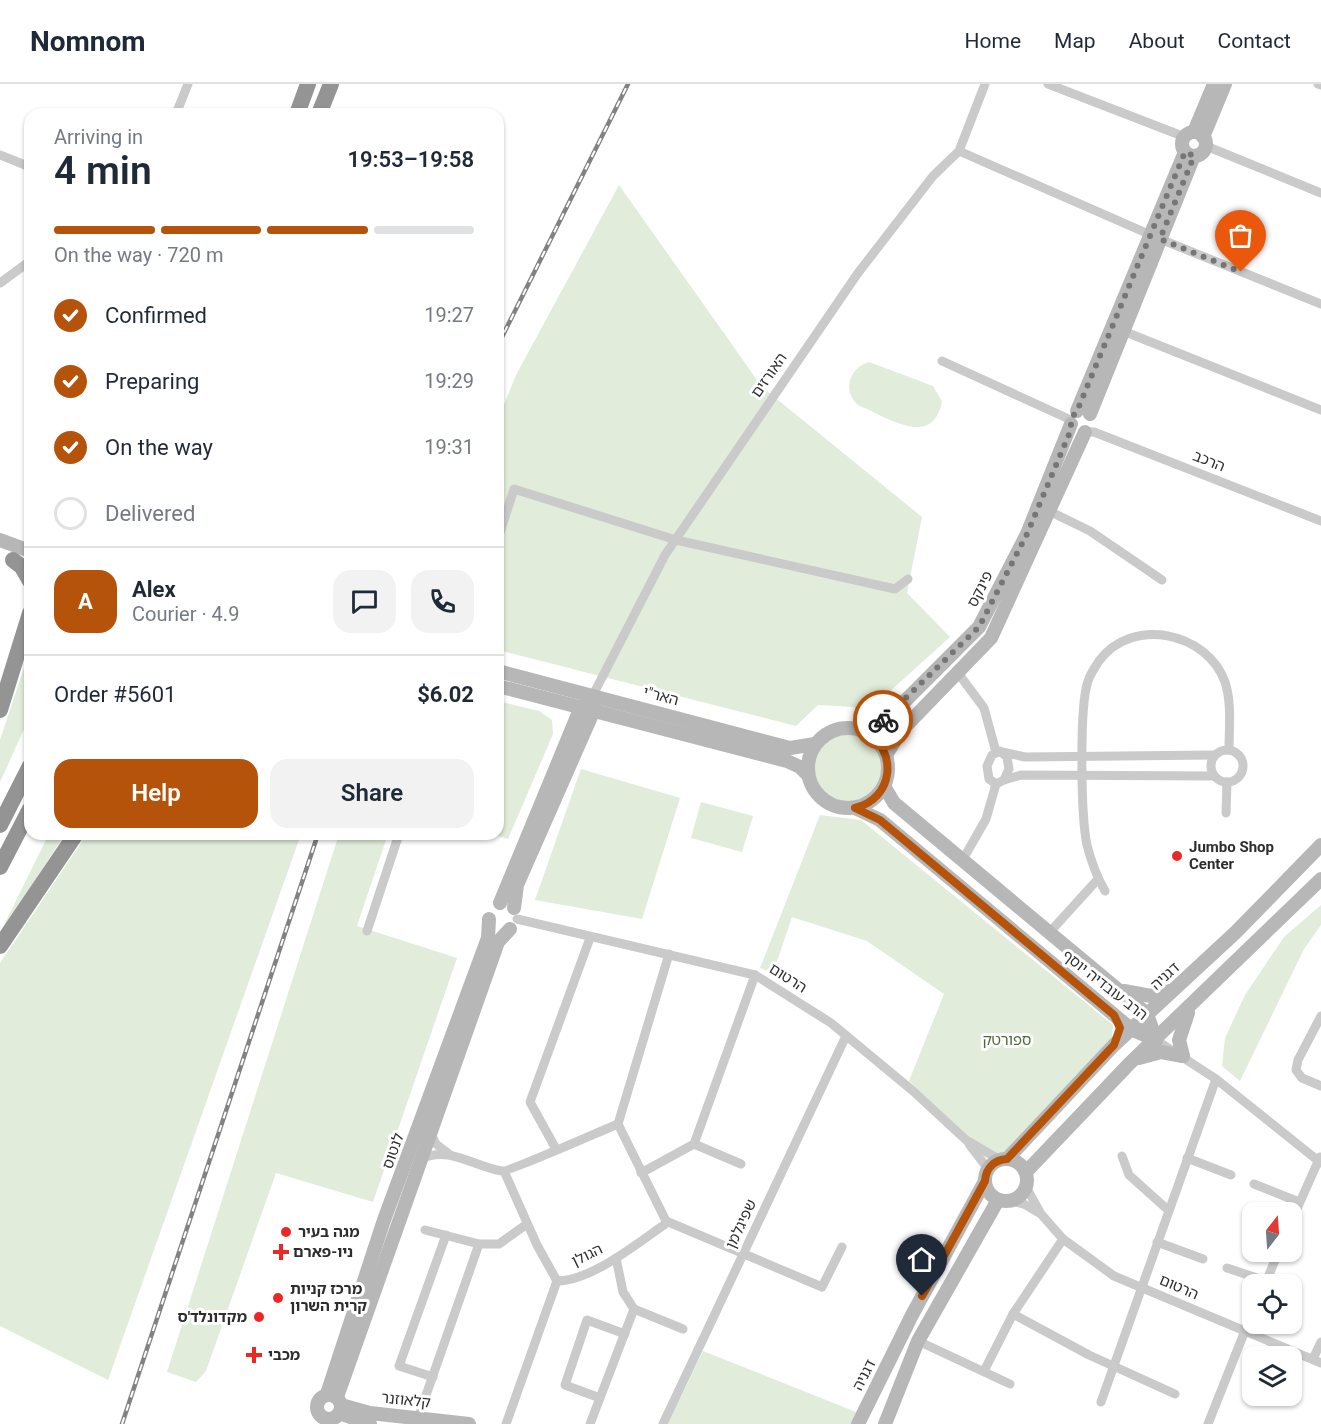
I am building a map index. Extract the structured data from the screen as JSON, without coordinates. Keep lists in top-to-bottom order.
{
  "streets": {
    "street": [
      "האורזים",
      "הרכב",
      "פינקס",
      "האר\"י",
      "דגניה",
      "הרטום",
      "הרב עובדיה יוסף",
      "לנטוס",
      "שפיגלמן",
      "הגולן",
      "קלאוזנר"
    ]
  },
  "crossings": [
    ["האורזים", "האר\"י"],
    ["האורזים", "לנטוס"],
    ["פינקס", "האר\"י"],
    ["פינקס", "הרב עובדיה יוסף"],
    ["האר\"י", "הרב עובדיה יוסף"],
    ["האר\"י", "לנטוס"],
    ["דגניה", "הרטום"],
    ["דגניה", "הרב עובדיה יוסף"],
    ["הרטום", "לנטוס"],
    ["הרטום", "שפיגלמן"],
    ["לנטוס", "קלאוזנר"]
  ],
  "parks": ["ספורטק"],
  "places": {
    "other": [
      "Jumbo Shop Center",
      "מגה בעיר",
      "מרכז קניות קרית השרון",
      "מקדונלד'ס"
    ],
    "health": ["ניו-פארם", "מכבי"]
  },
  "north": "top",
  "page": {
    "header": "Nomnom",
    "nav": [
      "Home",
      "Map",
      "About",
      "Contact"
    ],
    "heading": ["4 min", "Arriving in", "19:53–19:58"],
    "panel": [
      "Alex",
      "Courier · 4.9",
      "Order #5601",
      "$6.02"
    ],
    "bar": "On the way · 720 m",
    "list": [
      ["Confirmed", "19:27"],
      ["Preparing", "19:29"],
      ["On the way", "19:31"],
      "Delivered"
    ],
    "round": "A",
    "buttons": ["Help", "Share"]
  }
}
